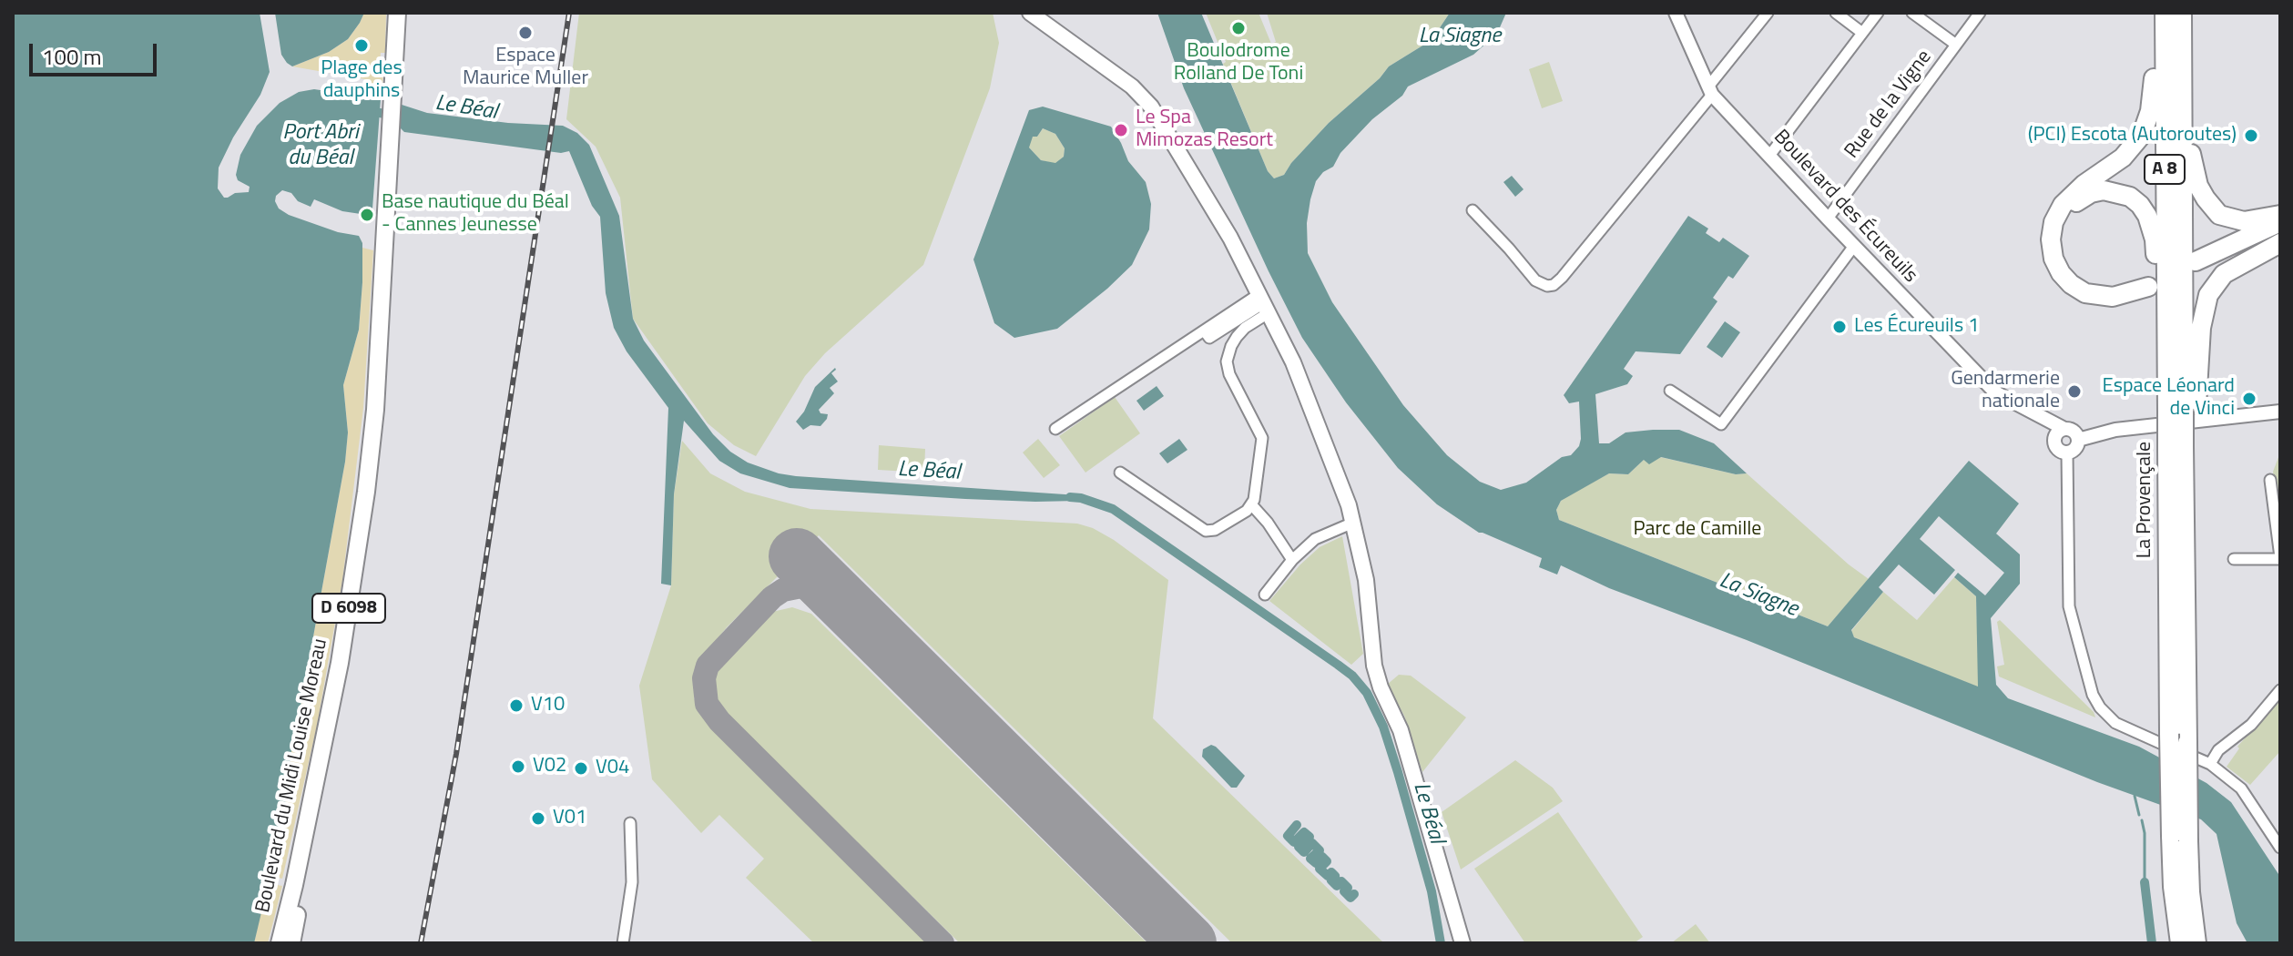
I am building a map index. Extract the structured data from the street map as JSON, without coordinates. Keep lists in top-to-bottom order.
{
  "streets": {
    "highway": ["A 8", "La Provençale"],
    "main road": ["D 6098", "Boulevard du Midi Louise Moreau"],
    "street": ["Rue de la Vigne", "Boulevard des Écureuils"]
  },
  "crossings": [
    ["Rue de la Vigne", "Boulevard des Écureuils"]
  ],
  "water": ["La Siagne", "Le Béal", "Port Abri du Béal"],
  "parks": ["Parc de Camille"],
  "places": [
    "Boulodrome Rolland De Toni",
    "Espace Maurice Muller",
    "Plage des dauphins",
    "Le Spa Mimozas Resort",
    "(PCI) Escota (Autoroutes)",
    "Base nautique du Béal - Cannes Jeunesse",
    "Les Écureuils 1",
    "Gendarmerie nationale",
    "Espace Léonard de Vinci",
    "V10",
    "V02",
    "V04",
    "V01"
  ],
  "scale_bar": "100 m"
}
